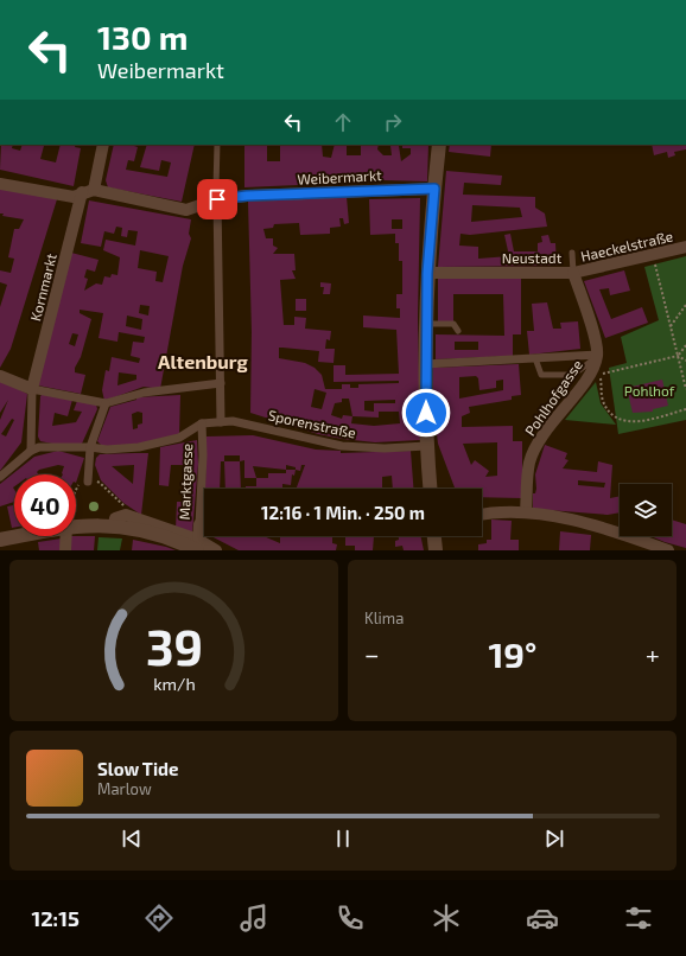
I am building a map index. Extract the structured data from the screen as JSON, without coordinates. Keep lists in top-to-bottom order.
{
  "streets": {
    "street": [
      "Weibermarkt",
      "Haeckelstraße",
      "Neustadt",
      "Kornmarkt",
      "Pohlhofgasse",
      "Sporenstraße",
      "Marktgasse"
    ]
  },
  "crossings": [
    ["Weibermarkt", "Kornmarkt"],
    ["Haeckelstraße", "Neustadt"],
    ["Neustadt", "Pohlhofgasse"],
    ["Sporenstraße", "Marktgasse"]
  ],
  "districts": ["Altenburg"],
  "parks": ["Pohlhof"],
  "page": {
    "turn": ["130 m", "Weibermarkt"],
    "limit": "40",
    "trip": "12:16 · 1 Min. · 250 m",
    "tile": "Klima",
    "heat": ["−", "19°", "+"],
    "song": ["Slow Tide", "Marlow"],
    "tabs": "12:15",
    "gauge": ["39", "km/h"]
  }
}
